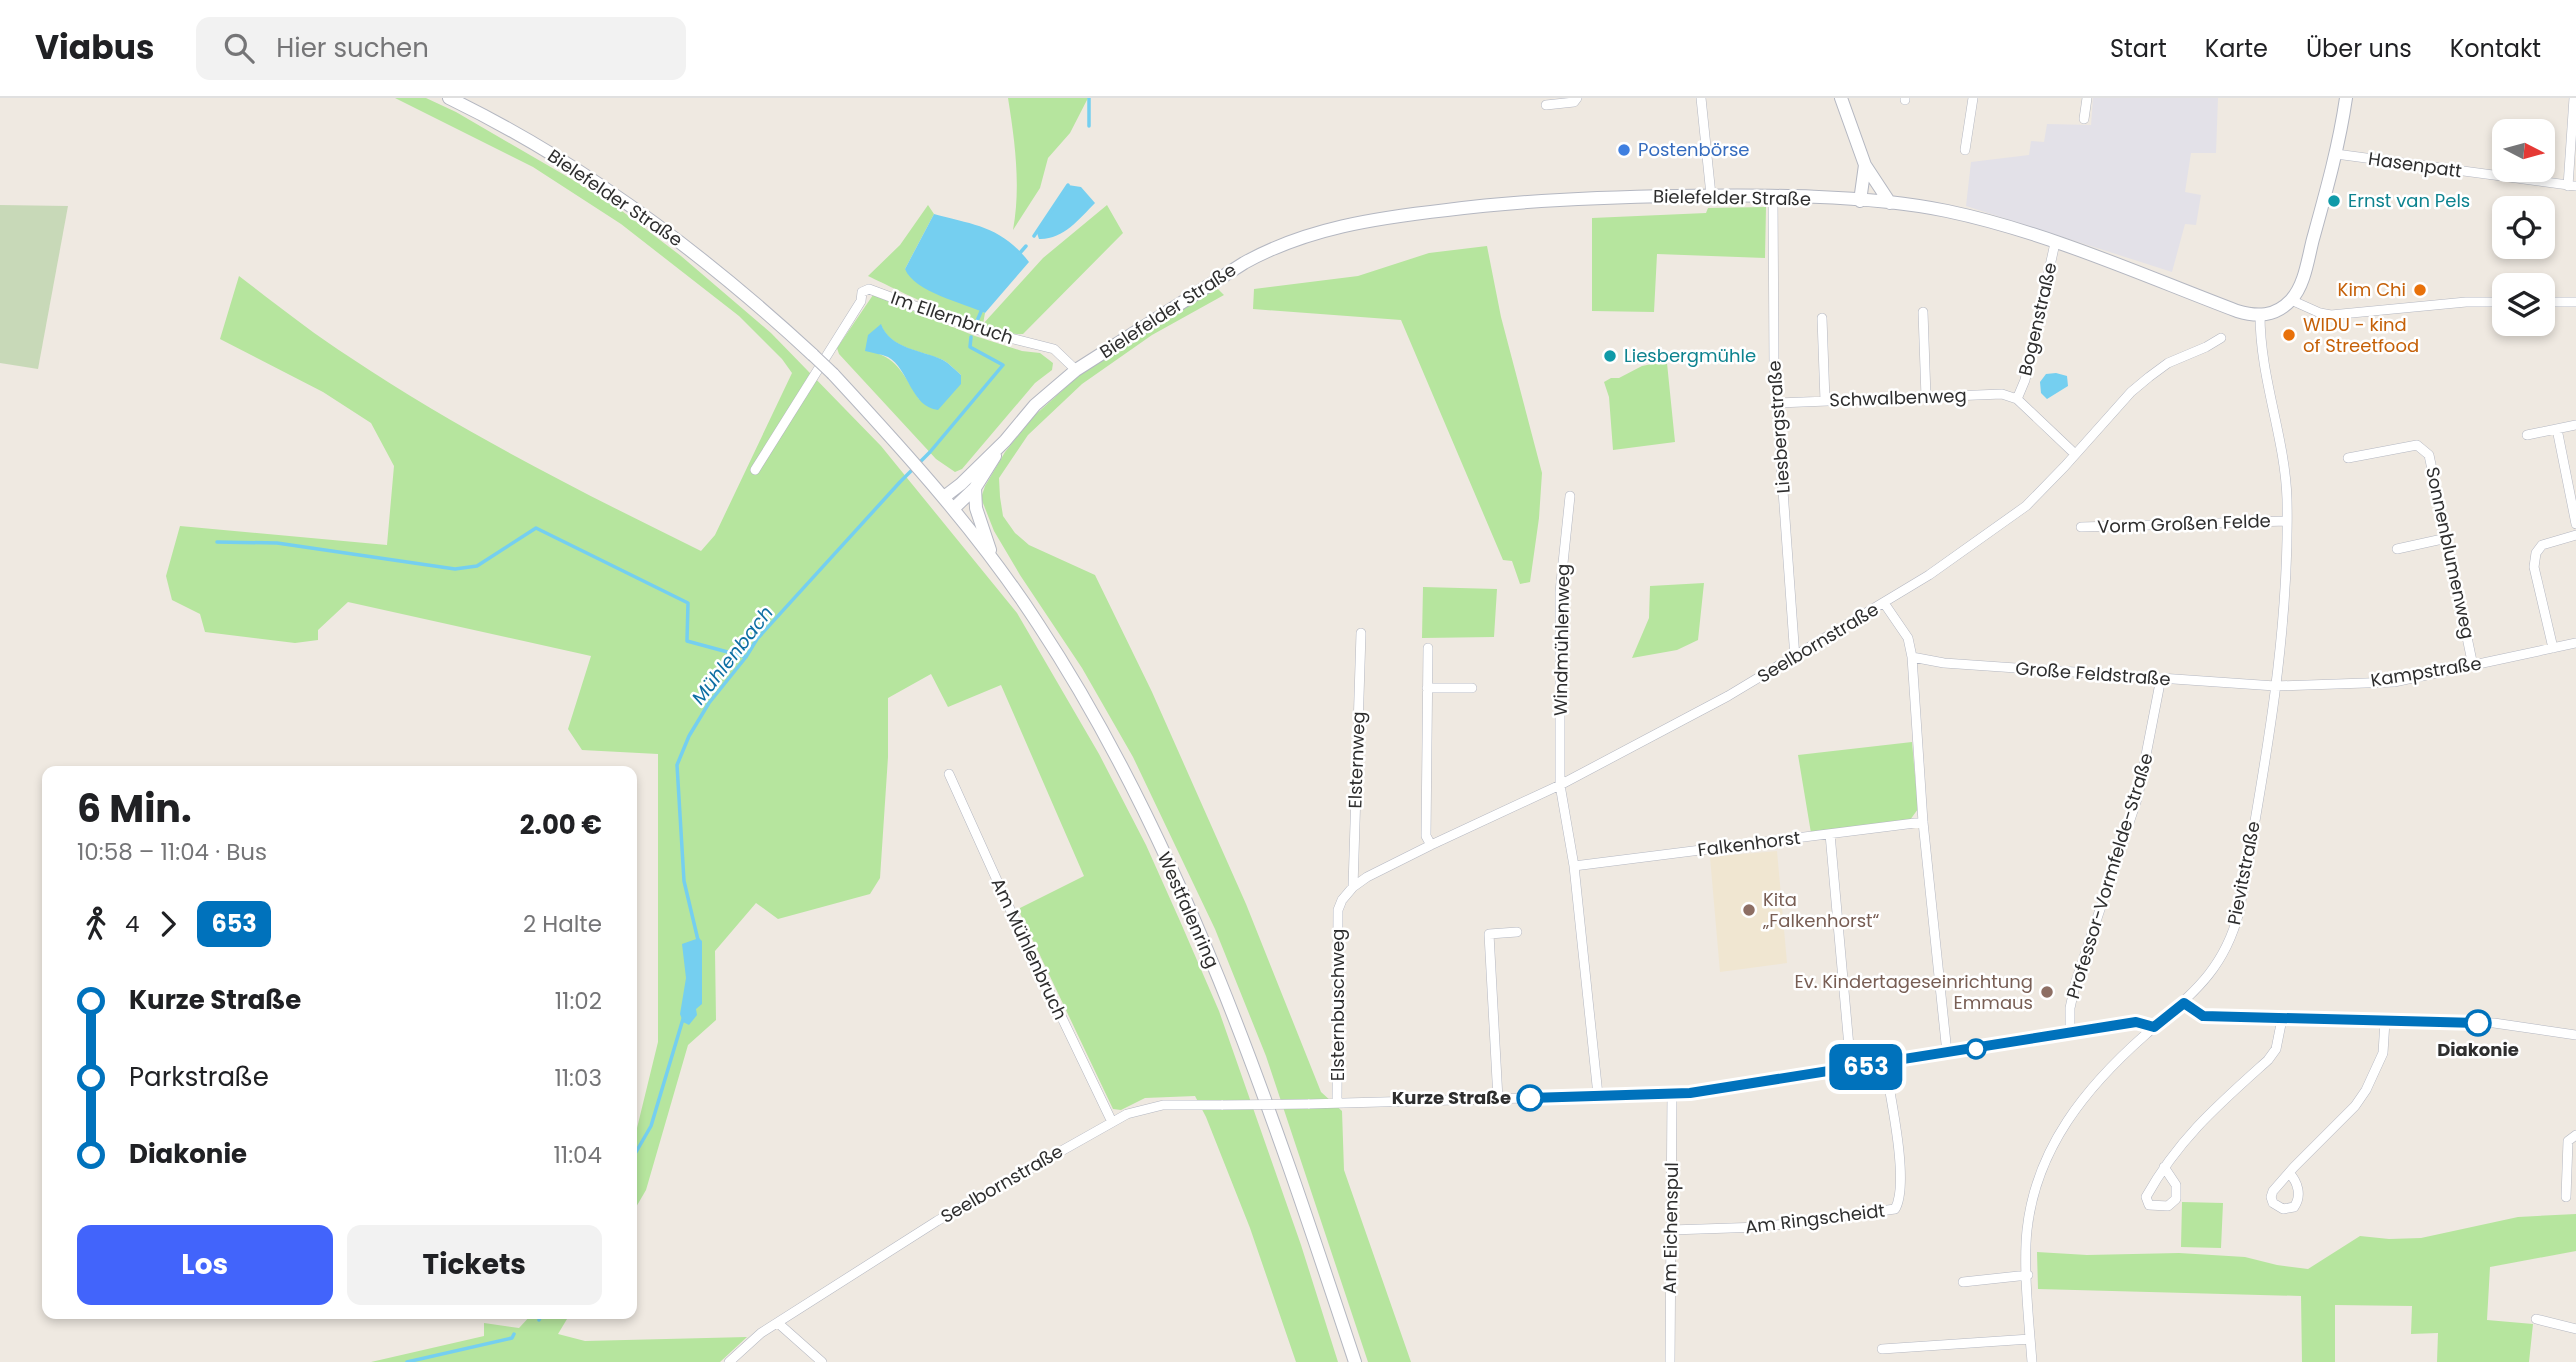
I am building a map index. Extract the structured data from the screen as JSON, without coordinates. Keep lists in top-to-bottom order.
{
  "streets": {
    "main road": ["Bielefelder Straße", "Westfalenring"],
    "street": [
      "Hasenpatt",
      "Im Ellernbruch",
      "Bogenstraße",
      "Schwalbenweg",
      "Liesbergstraße",
      "Vorm Großen Felde",
      "Sonnenblumenweg",
      "Windmühlenweg",
      "Seelbornstraße",
      "Kampstraße",
      "Große Feldstraße",
      "Elsternweg",
      "Falkenhorst",
      "Pievitstraße",
      "Professor-Vormfelde-Straße",
      "Am Mühlenbruch",
      "Elsternbuschweg",
      "Am Ringscheidt",
      "Am Eichenspul"
    ]
  },
  "crossings": [
    ["Bielefelder Straße", "Im Ellernbruch"],
    ["Bielefelder Straße", "Bogenstraße"],
    ["Bielefelder Straße", "Liesbergstraße"],
    ["Bielefelder Straße", "Pievitstraße"],
    ["Bielefelder Straße", "Westfalenring"],
    ["Bogenstraße", "Schwalbenweg"],
    ["Bogenstraße", "Seelbornstraße"],
    ["Schwalbenweg", "Liesbergstraße"],
    ["Liesbergstraße", "Seelbornstraße"],
    ["Vorm Großen Felde", "Pievitstraße"],
    ["Sonnenblumenweg", "Kampstraße"],
    ["Windmühlenweg", "Seelbornstraße"],
    ["Seelbornstraße", "Pievitstraße"],
    ["Seelbornstraße", "Professor-Vormfelde-Straße"],
    ["Seelbornstraße", "Am Mühlenbruch"],
    ["Seelbornstraße", "Elsternbuschweg"],
    ["Seelbornstraße", "Am Ringscheidt"],
    ["Seelbornstraße", "Am Eichenspul"],
    ["Kampstraße", "Große Feldstraße"],
    ["Kampstraße", "Pievitstraße"],
    ["Große Feldstraße", "Pievitstraße"],
    ["Große Feldstraße", "Professor-Vormfelde-Straße"],
    ["Elsternweg", "Elsternbuschweg"],
    ["Am Ringscheidt", "Am Eichenspul"]
  ],
  "water": ["Mühlenbach"],
  "places": [
    "Postenbörse",
    "Ernst van Pels",
    "Kim Chi",
    "WIDU - kind of Streetfood",
    "Liesbergmühle",
    "Kita „Falkenhorst“",
    "Ev. Kindertageseinrichtung Emmaus",
    "Diakonie",
    "Kurze Straße"
  ],
  "lines": ["bus line 653"],
  "north": "right",
  "page": {
    "header": "Viabus",
    "search": "Hier suchen",
    "nav": [
      "Start",
      "Karte",
      "Über uns",
      "Kontakt"
    ],
    "on_map": "653",
    "heading": ["6 Min.", "10:58 – 11:04 · Bus", "2.00 €"],
    "legs": ["4", "653", "2 Halte"],
    "list": [
      {
        "name": "Kurze Straße",
        "value": "11:02"
      },
      {
        "name": "Parkstraße",
        "value": "11:03"
      },
      {
        "name": "Diakonie",
        "value": "11:04"
      }
    ],
    "buttons": ["Los", "Tickets"]
  }
}
